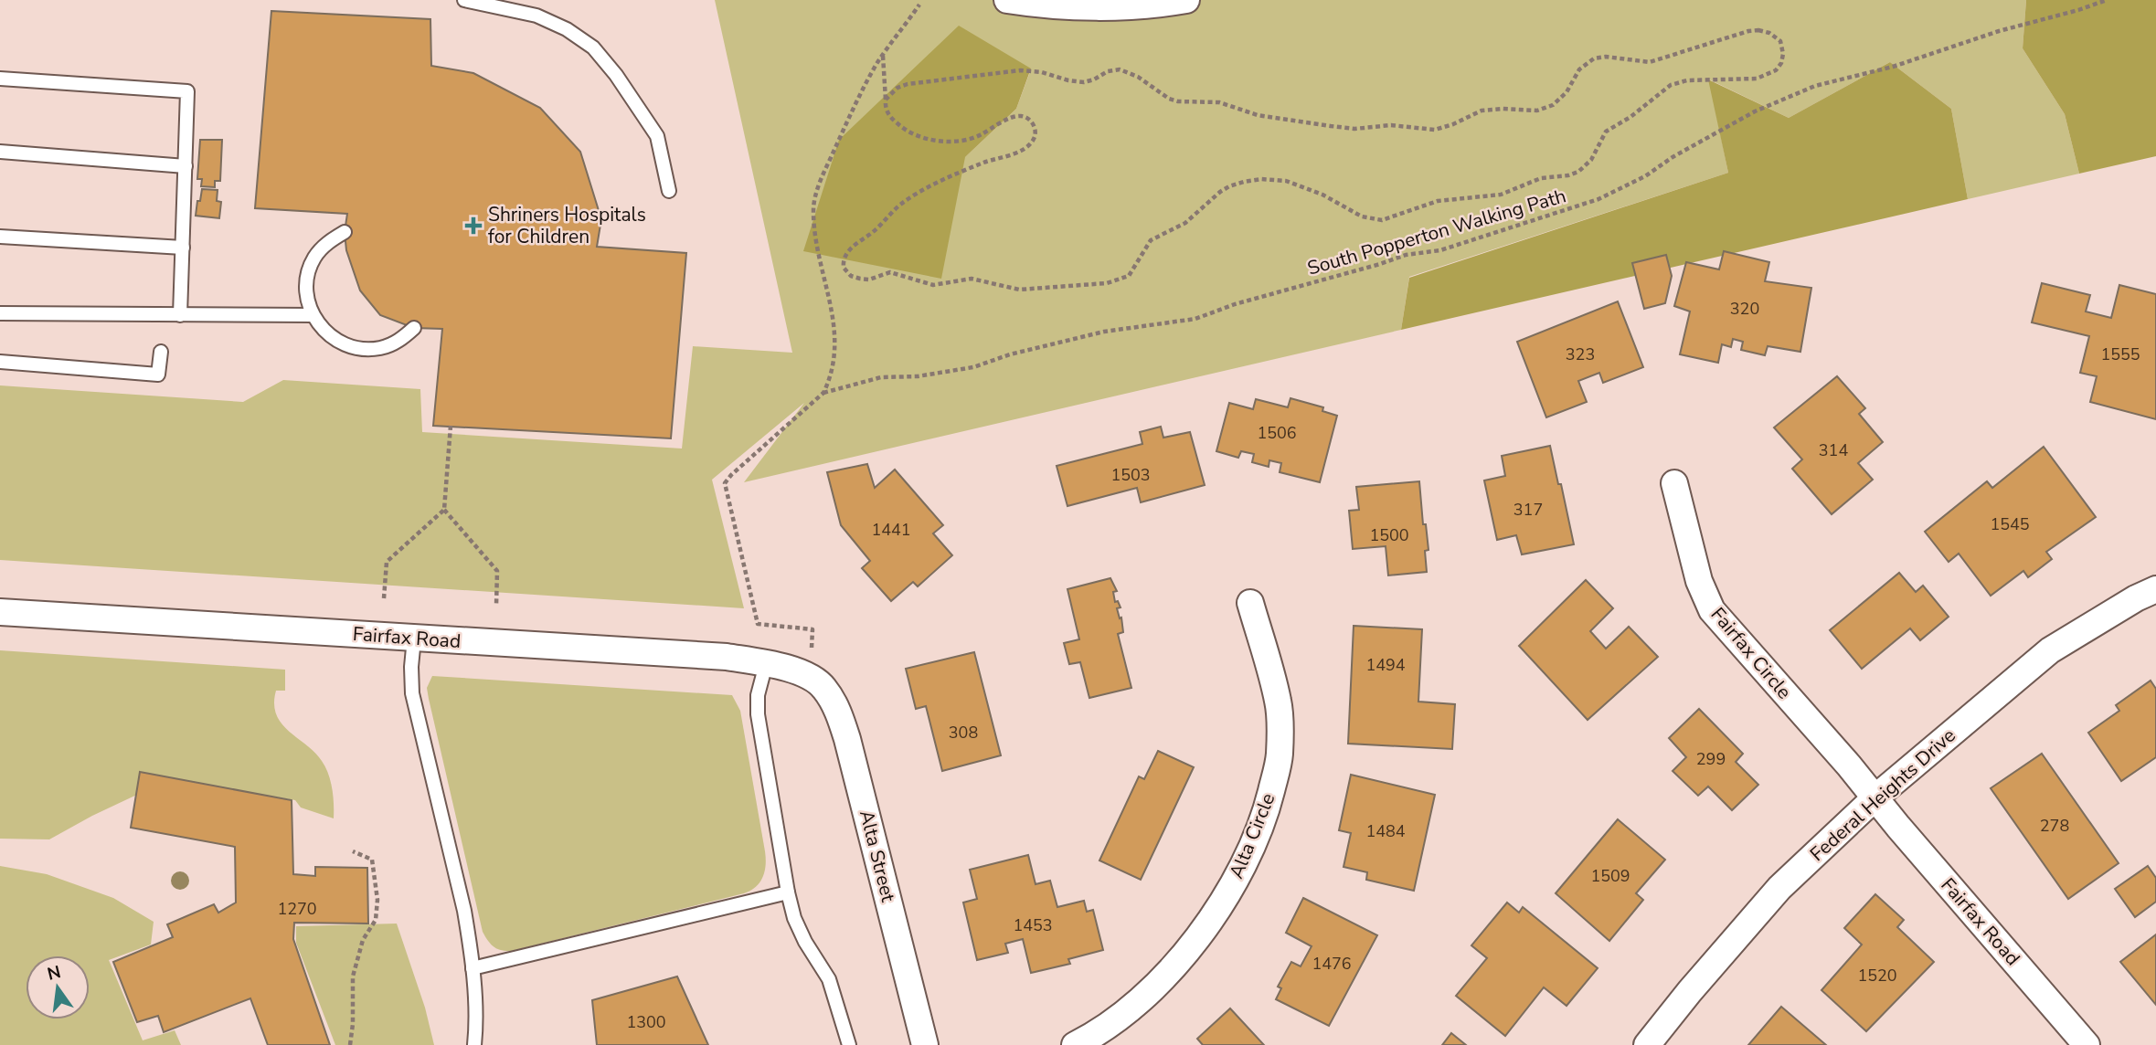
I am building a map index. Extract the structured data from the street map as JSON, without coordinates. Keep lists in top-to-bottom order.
{
  "streets": {
    "street": [
      "Fairfax Road",
      "Fairfax Circle",
      "Federal Heights Drive",
      "Alta Circle",
      "Alta Street"
    ],
    "path": ["South Popperton Walking Path"]
  },
  "crossings": [
    ["Fairfax Road", "Fairfax Circle"],
    ["Fairfax Road", "Federal Heights Drive"],
    ["Fairfax Road", "Alta Street"],
    ["Fairfax Circle", "Federal Heights Drive"]
  ],
  "places": {
    "health": ["Shriners Hospitals for Children"]
  },
  "house_numbers": [
    "320",
    "323",
    "1555",
    "1506",
    "314",
    "1503",
    "317",
    "1545",
    "1441",
    "1500",
    "1494",
    "308",
    "299",
    "278",
    "1484",
    "1509",
    "1270",
    "1453",
    "1476",
    "1520",
    "1300"
  ],
  "north": "top"
}
